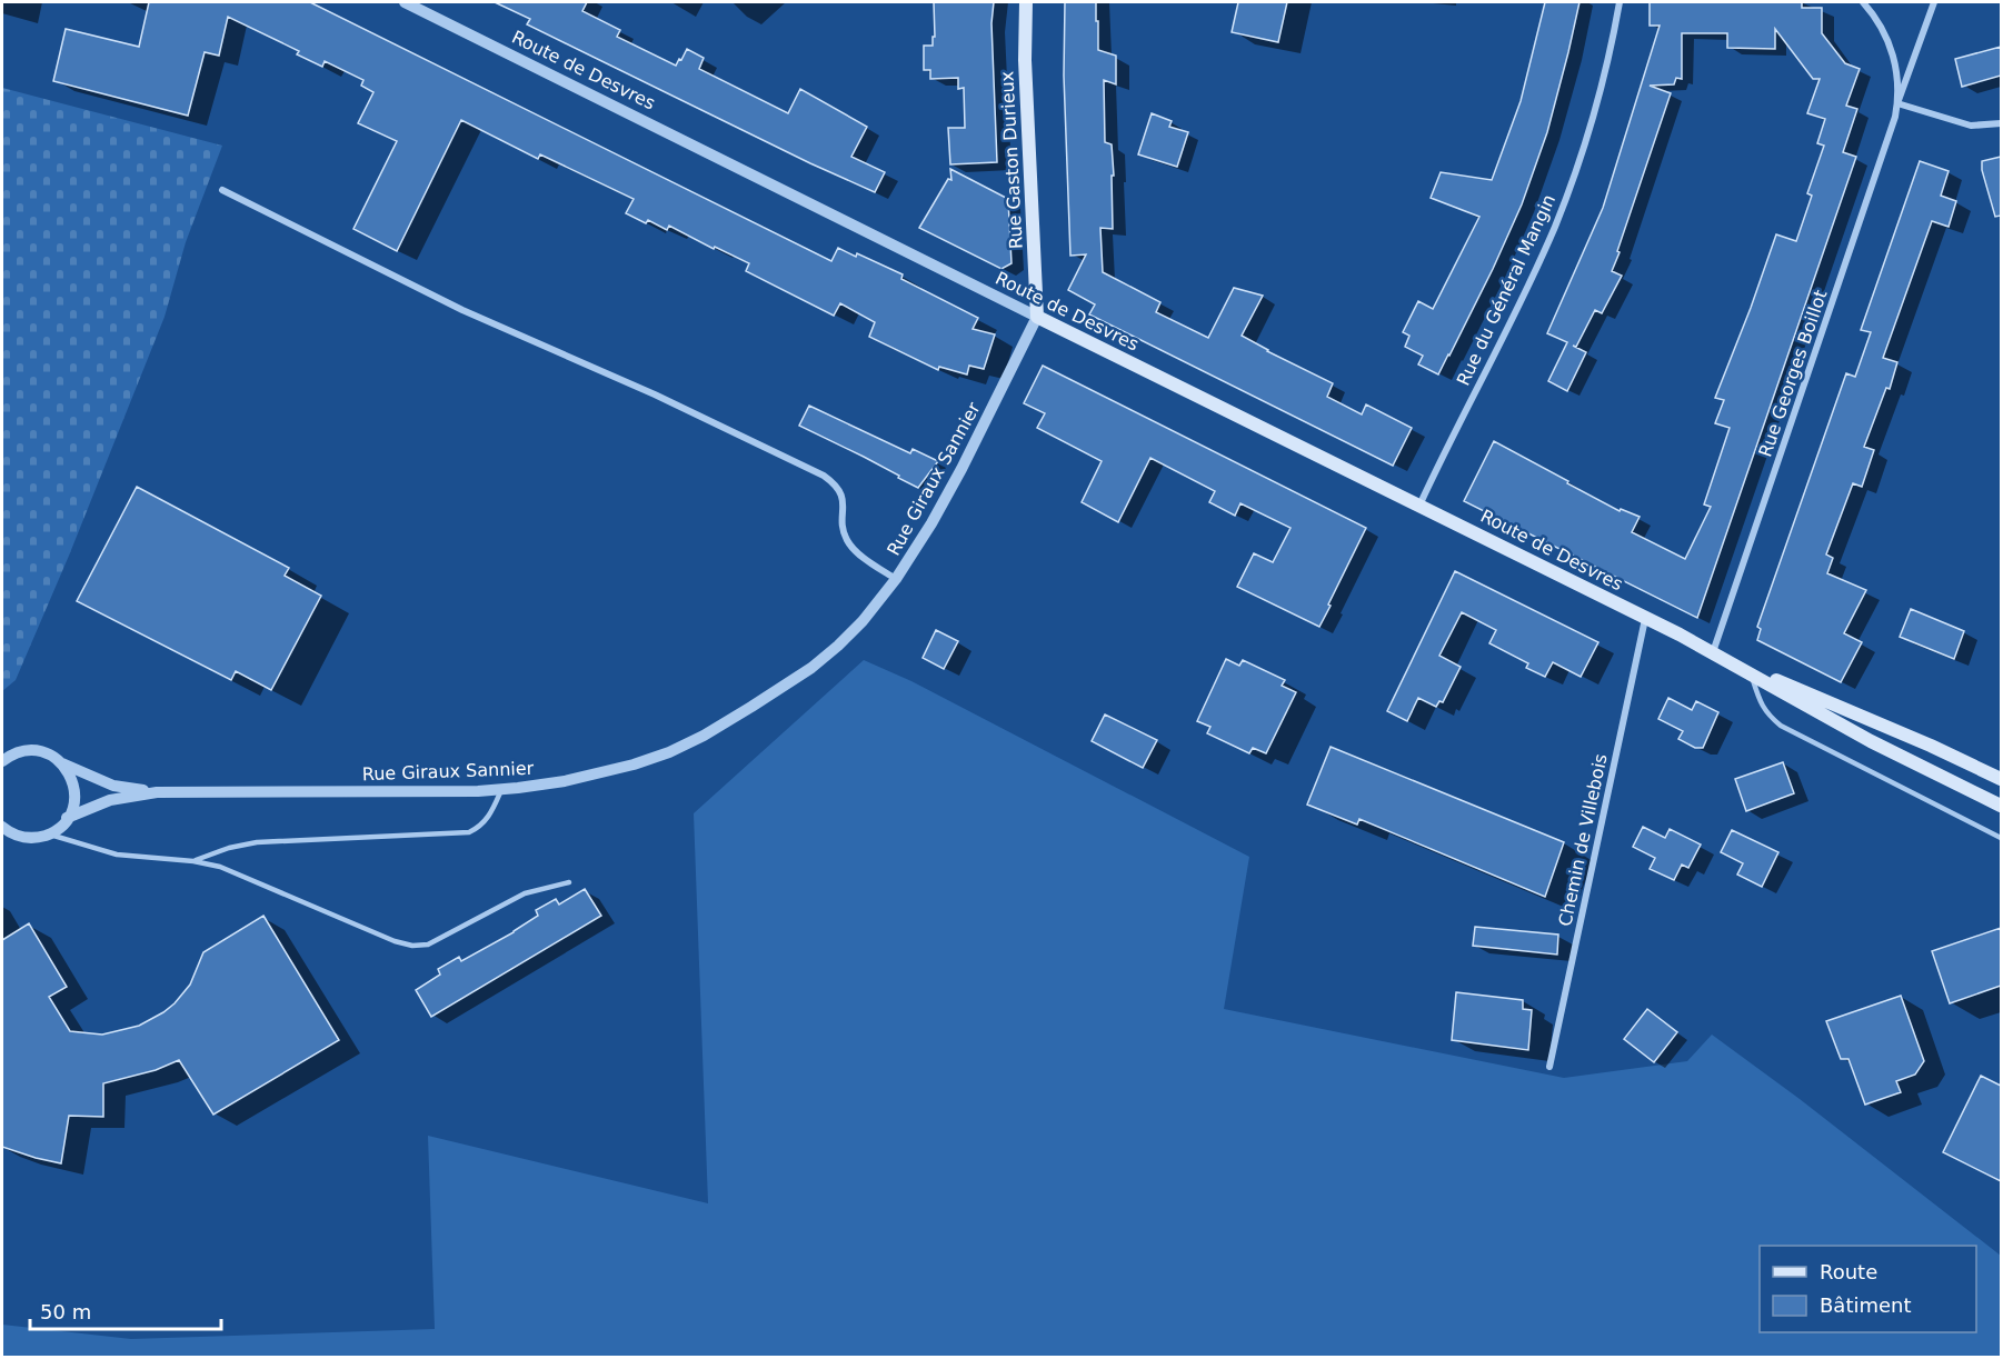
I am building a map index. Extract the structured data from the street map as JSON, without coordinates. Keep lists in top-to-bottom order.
{
  "streets": {
    "main road": ["Route de Desvres", "Rue Gaston Durieux"],
    "street": [
      "Rue du Général Mangin",
      "Rue Georges Boillot",
      "Rue Giraux Sannier",
      "Chemin de Villebois"
    ]
  },
  "crossings": [
    ["Route de Desvres", "Rue Gaston Durieux"],
    ["Route de Desvres", "Rue du Général Mangin"],
    ["Route de Desvres", "Rue Georges Boillot"],
    ["Route de Desvres", "Rue Giraux Sannier"],
    ["Route de Desvres", "Chemin de Villebois"],
    ["Rue Gaston Durieux", "Rue Giraux Sannier"]
  ],
  "legend": ["Route", "Bâtiment"],
  "scale_bar": "50 m"
}
